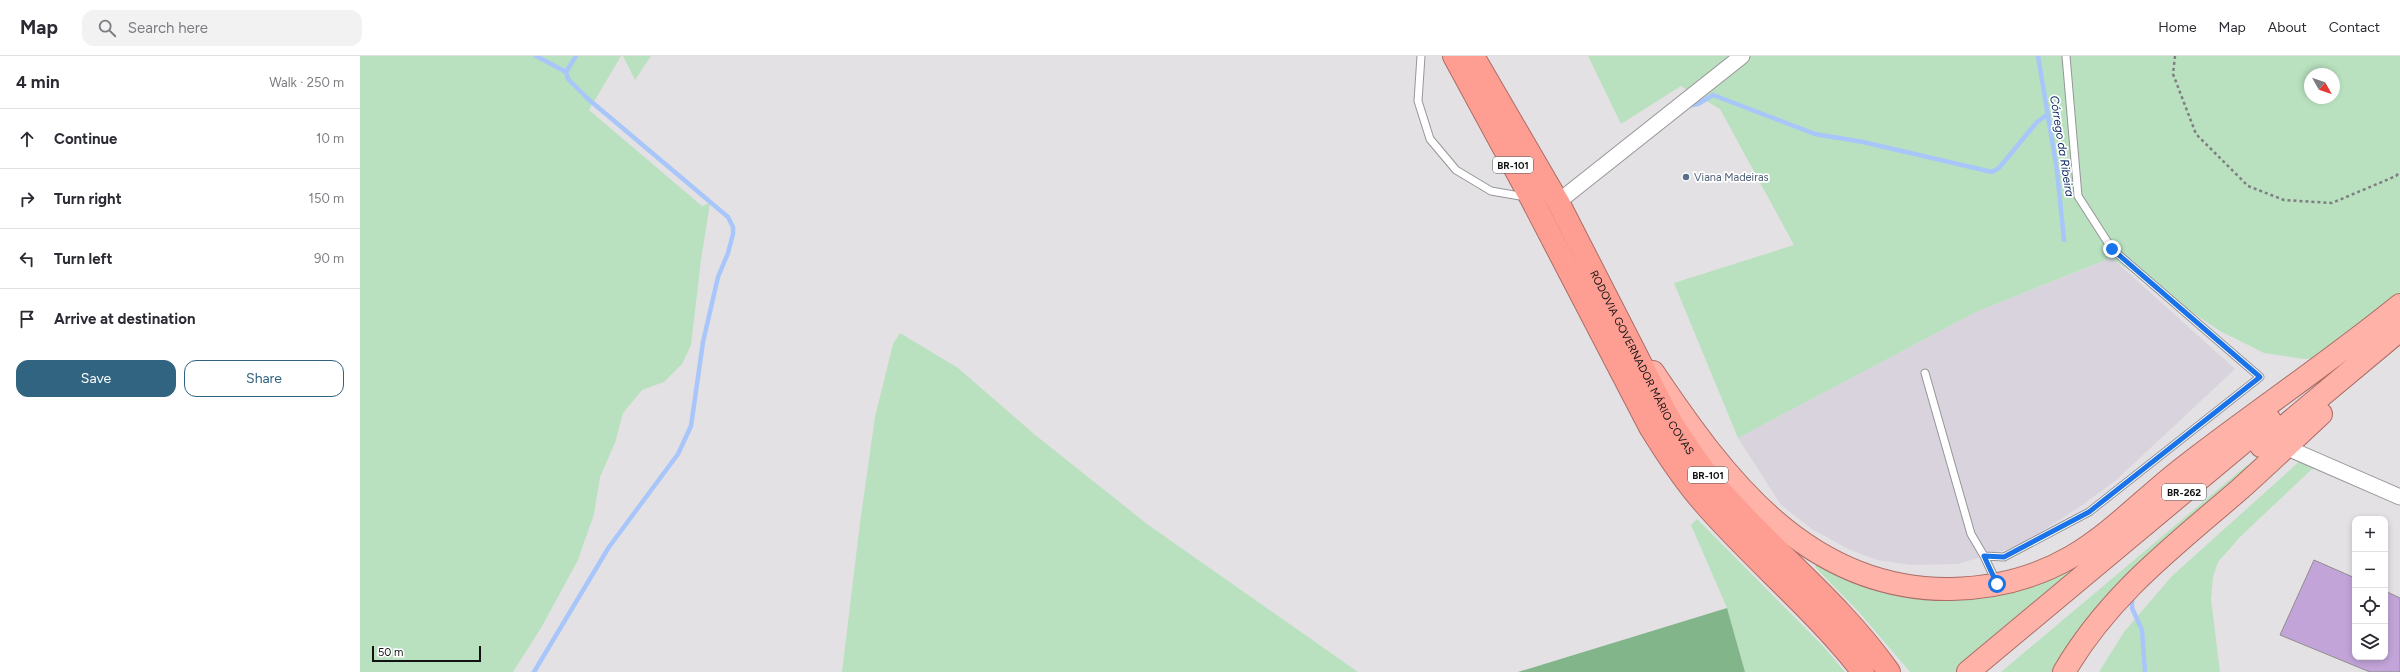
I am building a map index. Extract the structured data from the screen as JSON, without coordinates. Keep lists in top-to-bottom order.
{
  "streets": {
    "highway": ["BR-101", "RODOVIA GOVERNADOR MÁRIO COVAS", "BR-262"]
  },
  "crossings": [
    ["RODOVIA GOVERNADOR MÁRIO COVAS", "BR-262"]
  ],
  "water": ["Córrego da Ribeira"],
  "places": ["Viana Madeiras"],
  "scale_bar": "50 m",
  "north": "bottom right",
  "page": {
    "header": "Map",
    "search": "Search here",
    "nav": [
      "Home",
      "Map",
      "About",
      "Contact"
    ],
    "heading": ["4 min", "Walk · 250 m"],
    "list": [
      ["Continue", "10 m"],
      ["Turn right", "150 m"],
      ["Turn left", "90 m"],
      "Arrive at destination"
    ],
    "buttons": ["Save", "Share"],
    "map_buttons": ["+", "−"],
    "scale": "50 m"
  }
}
